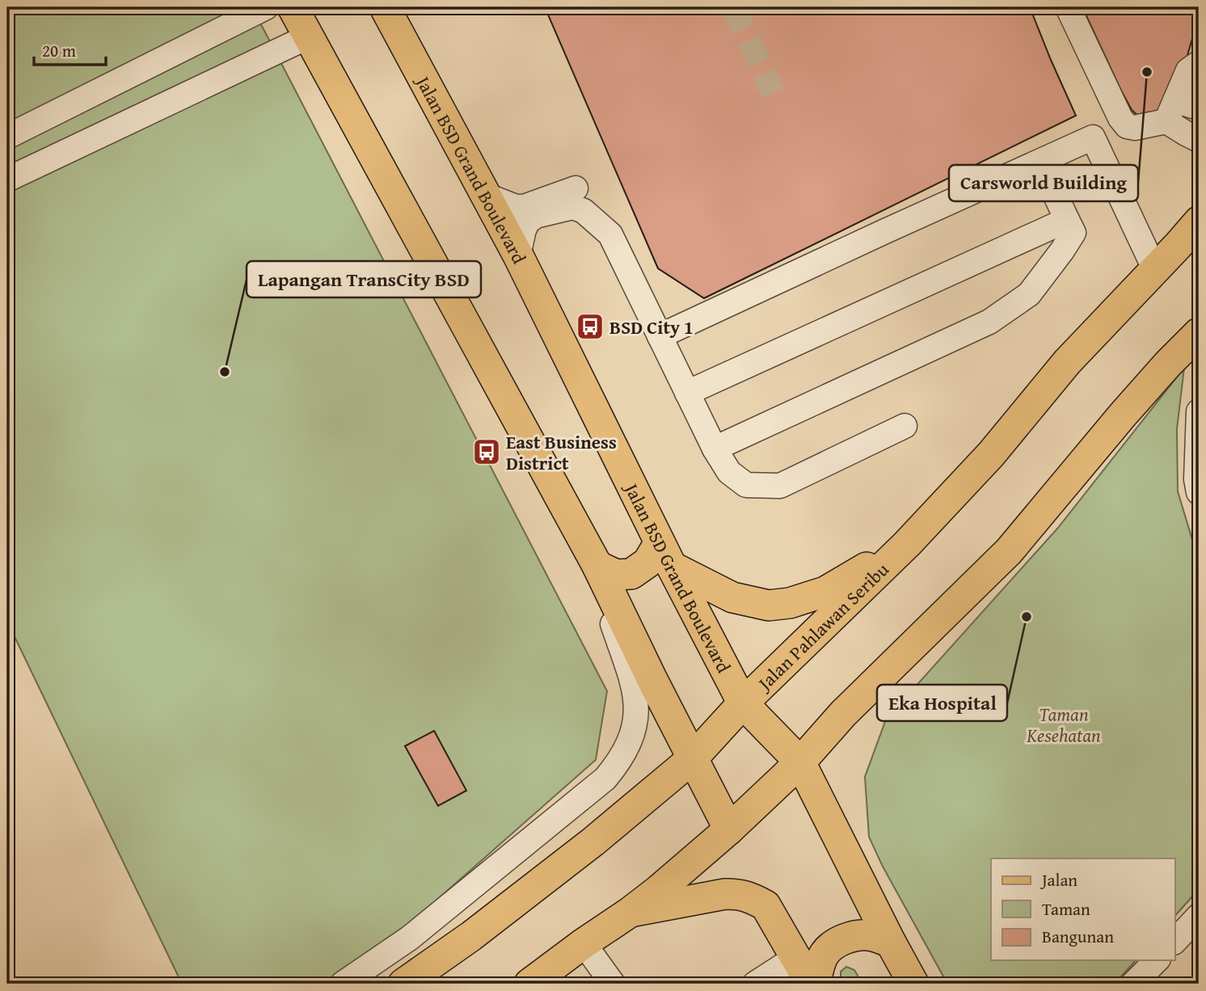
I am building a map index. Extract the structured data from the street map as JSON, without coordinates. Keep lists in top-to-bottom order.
{
  "streets": {
    "main road": ["Jalan BSD Grand Boulevard", "Jalan Pahlawan Seribu"]
  },
  "crossings": [
    ["Jalan BSD Grand Boulevard", "Jalan Pahlawan Seribu"]
  ],
  "parks": ["Taman Kesehatan"],
  "places": {
    "other": ["Carsworld Building", "Lapangan TransCity BSD", "Eka Hospital"],
    "bus stop": ["BSD City 1", "East Business District"]
  },
  "legend": ["Jalan", "Taman", "Bangunan"],
  "scale_bar": "20 m"
}
